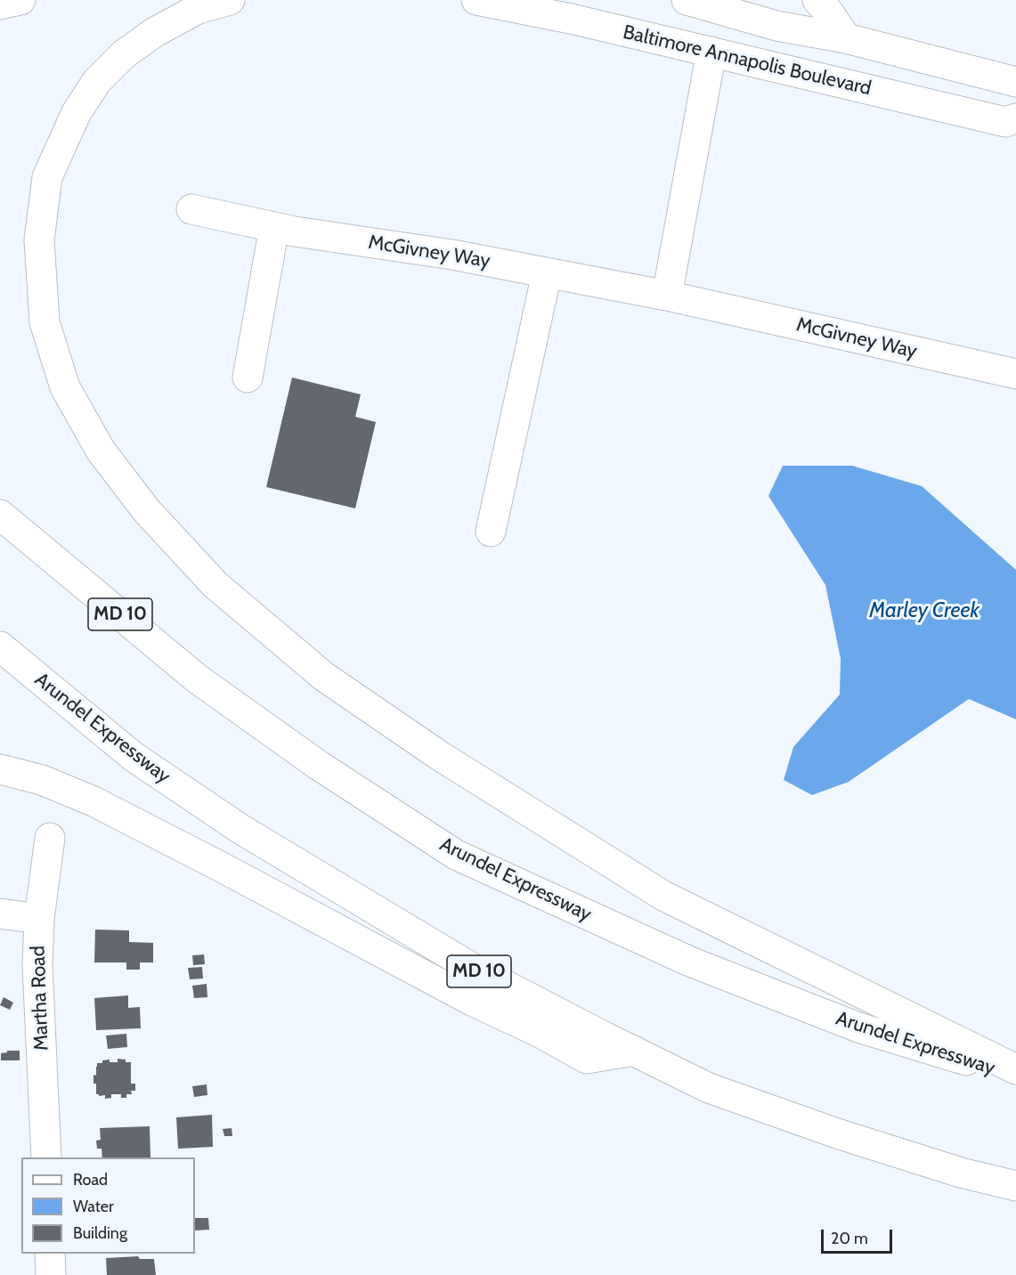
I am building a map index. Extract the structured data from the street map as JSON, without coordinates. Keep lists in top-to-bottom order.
{
  "streets": {
    "main road": [
      "Baltimore Annapolis Boulevard",
      "McGivney Way",
      "MD 10",
      "Arundel Expressway",
      "Martha Road"
    ]
  },
  "water": ["Marley Creek"],
  "legend": ["Road", "Water", "Building"],
  "scale_bar": "20 m"
}
